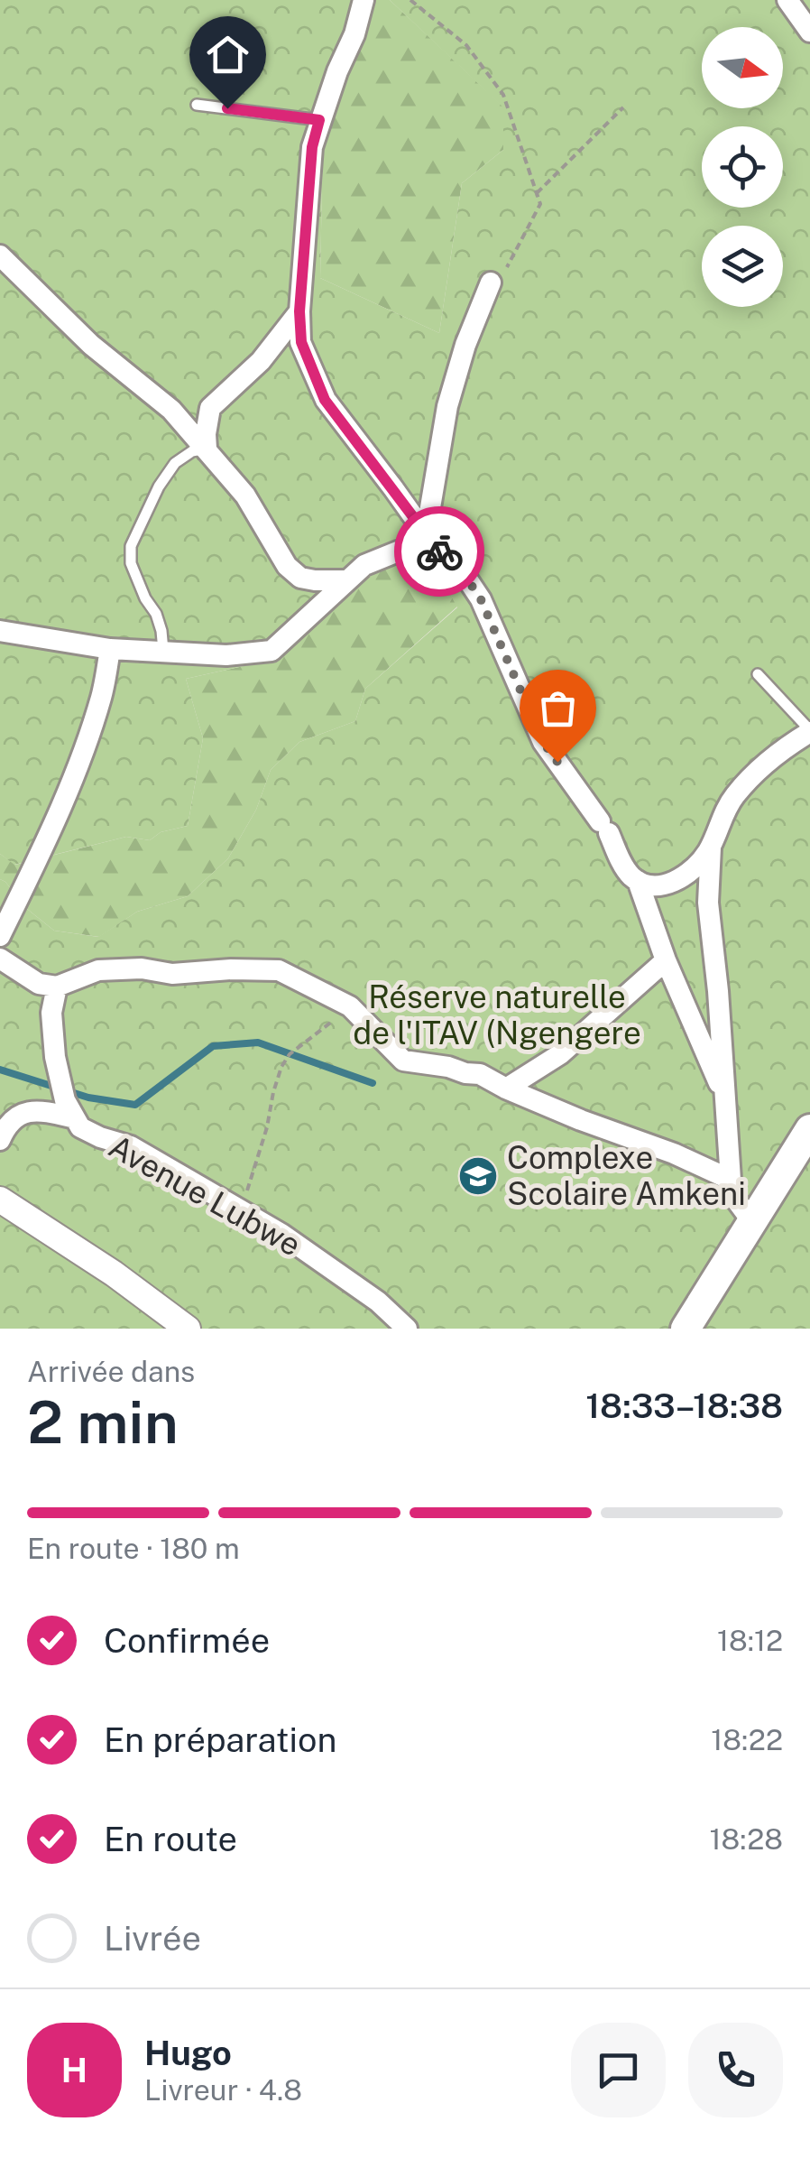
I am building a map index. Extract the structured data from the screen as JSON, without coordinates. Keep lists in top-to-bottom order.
{
  "streets": {
    "street": ["Avenue Lubwe"]
  },
  "parks": ["Réserve naturelle de l'ITAV (Ngengere"],
  "places": {
    "school or university": ["Complexe Scolaire Amkeni"]
  },
  "north": "right",
  "page": {
    "heading": ["2 min", "Arrivée dans", "18:33–18:38"],
    "panel": ["Hugo", "Livreur · 4.8"],
    "bar": "En route · 180 m",
    "list": [
      ["Confirmée", "18:12"],
      ["En préparation", "18:22"],
      ["En route", "18:28"],
      "Livrée"
    ],
    "round": "H"
  }
}
